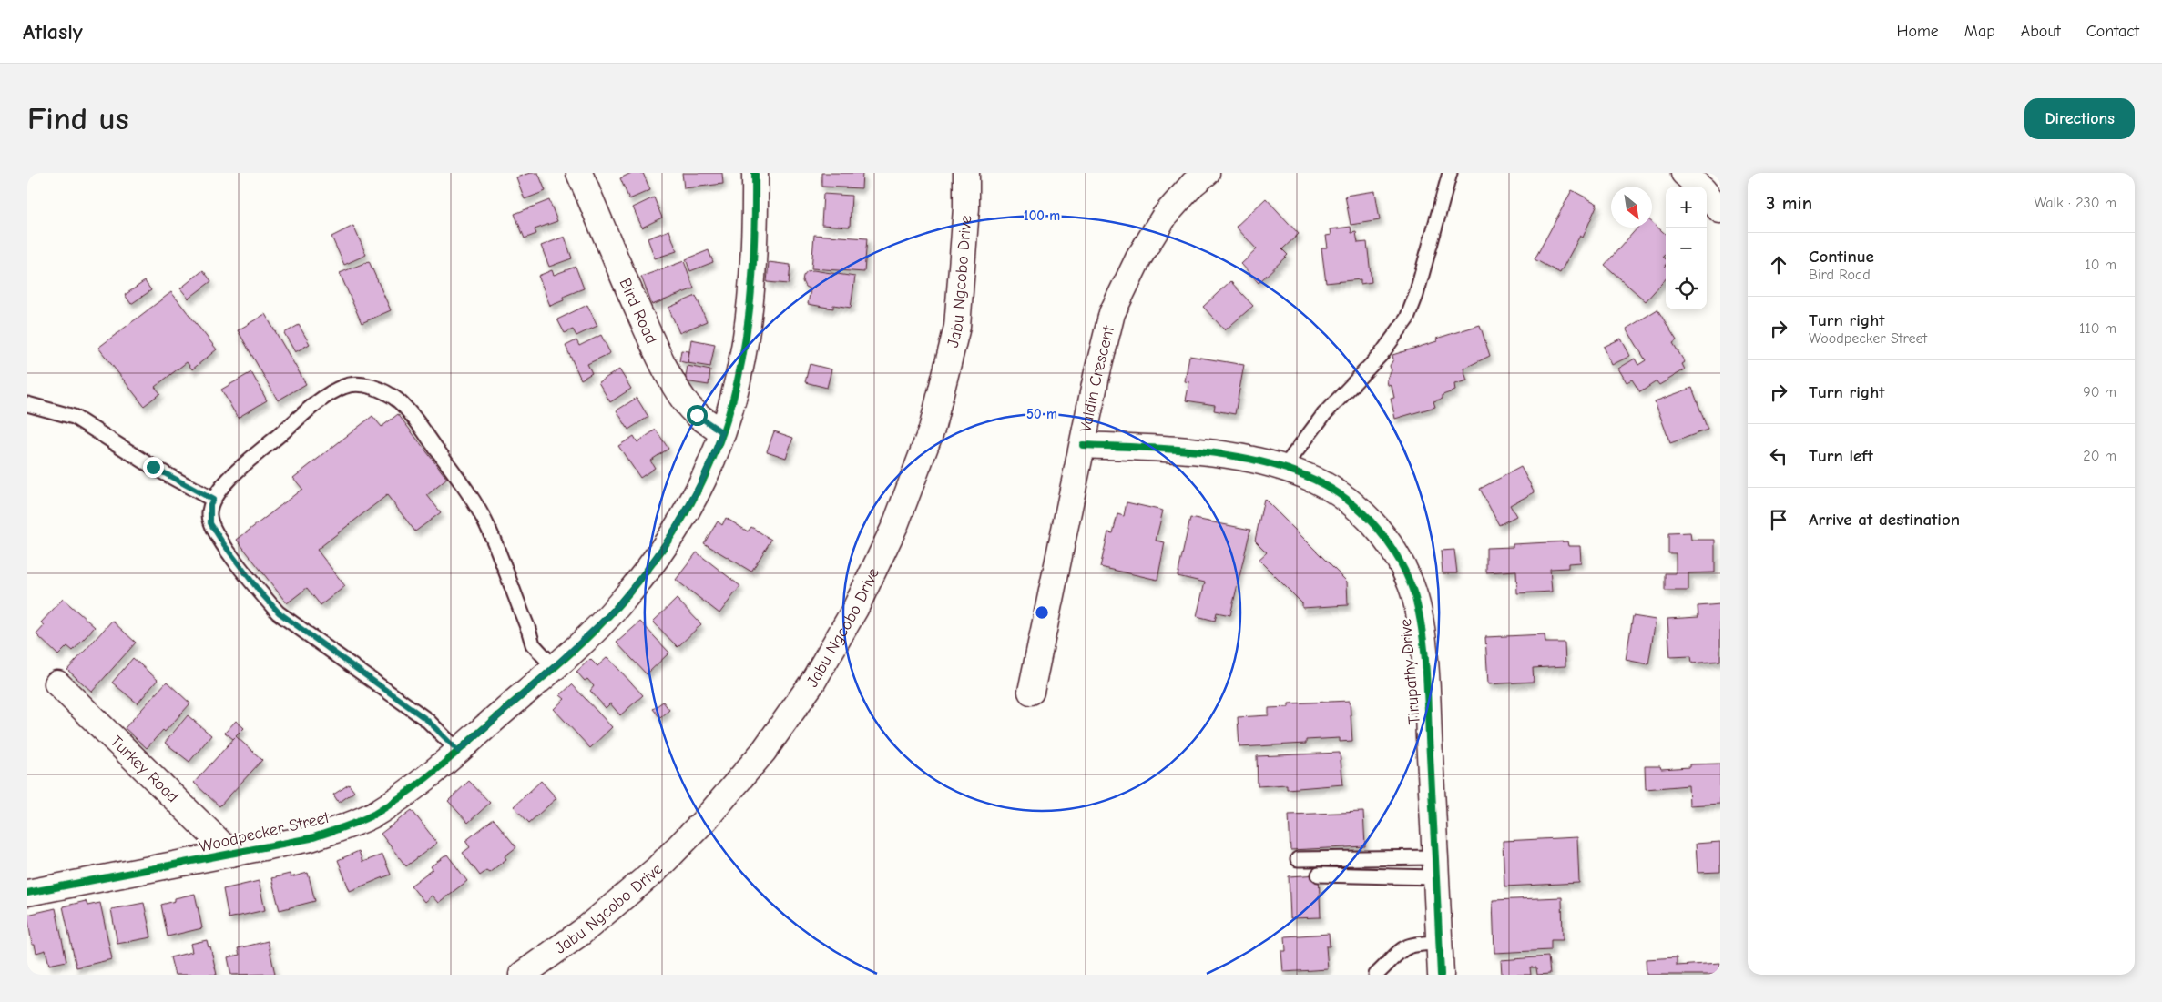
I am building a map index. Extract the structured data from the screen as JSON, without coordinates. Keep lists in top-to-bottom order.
{
  "streets": {
    "street": [
      "Jabu Ngcobo Drive",
      "Bird Road",
      "Valdin Crescent",
      "Tirupathy Drive",
      "Turkey Road",
      "Woodpecker Street"
    ]
  },
  "crossings": [
    ["Bird Road", "Woodpecker Street"],
    ["Valdin Crescent", "Tirupathy Drive"],
    ["Turkey Road", "Woodpecker Street"]
  ],
  "north": "bottom right",
  "page": {
    "header": "Atlasly",
    "nav": [
      "Home",
      "Map",
      "About",
      "Contact"
    ],
    "buttons": "Directions",
    "title": "Find us",
    "heading": ["3 min", "Walk · 230 m"],
    "map_buttons": ["+", "−"],
    "list": [
      ["Continue", "Bird Road", "10 m"],
      ["Turn right", "Woodpecker Street", "110 m"],
      ["Turn right", "90 m"],
      ["Turn left", "20 m"],
      "Arrive at destination"
    ]
  },
  "rings": ["100 m", "50 m"]
}
